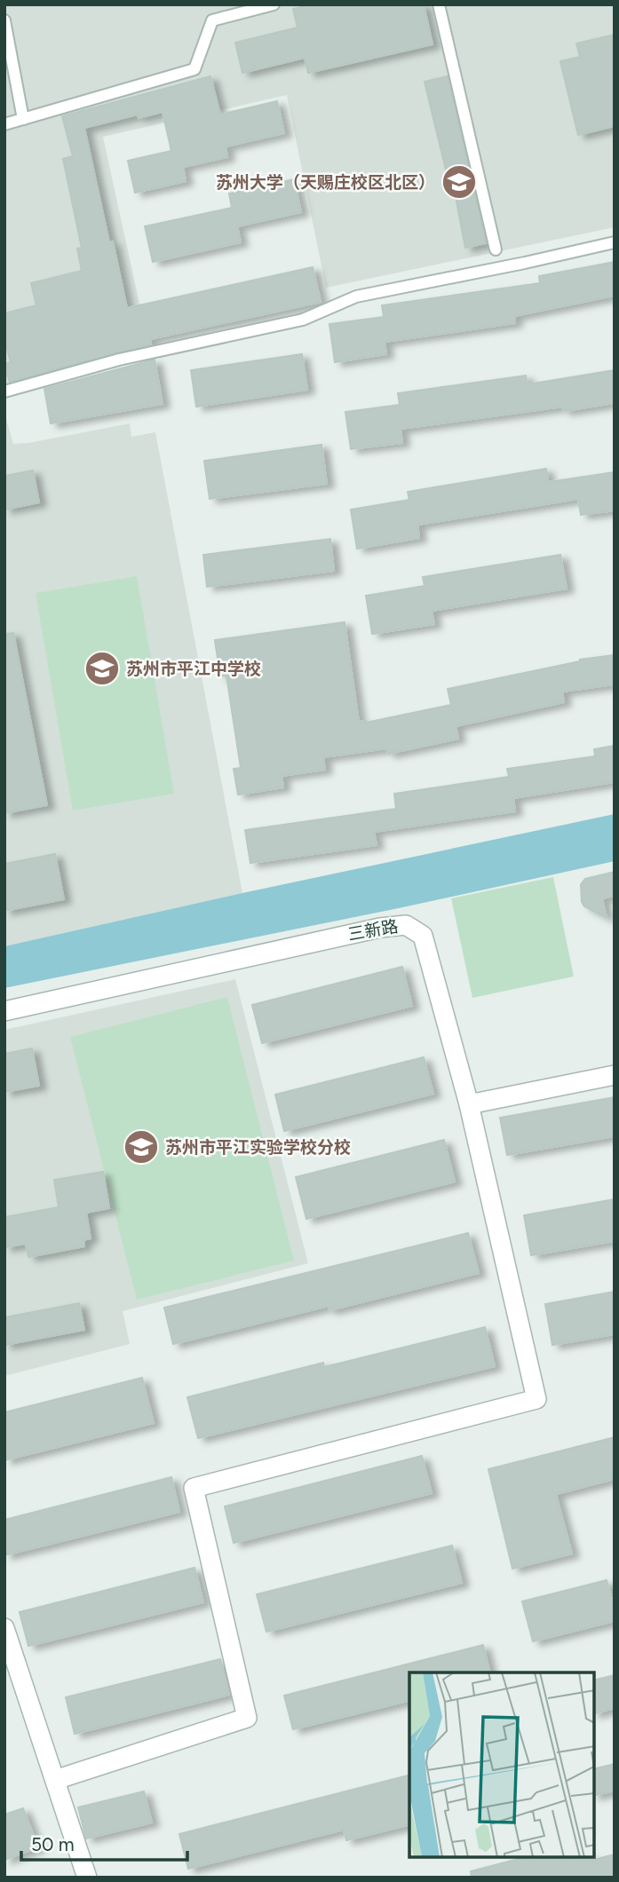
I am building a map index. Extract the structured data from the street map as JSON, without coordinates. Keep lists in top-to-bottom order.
{
  "streets": {
    "street": ["三新路"]
  },
  "places": {
    "school or university": ["苏州大学（天赐庄校区北区）", "苏州市平江中学校", "苏州市平江实验学校分校"]
  },
  "scale_bar": "50 m"
}
